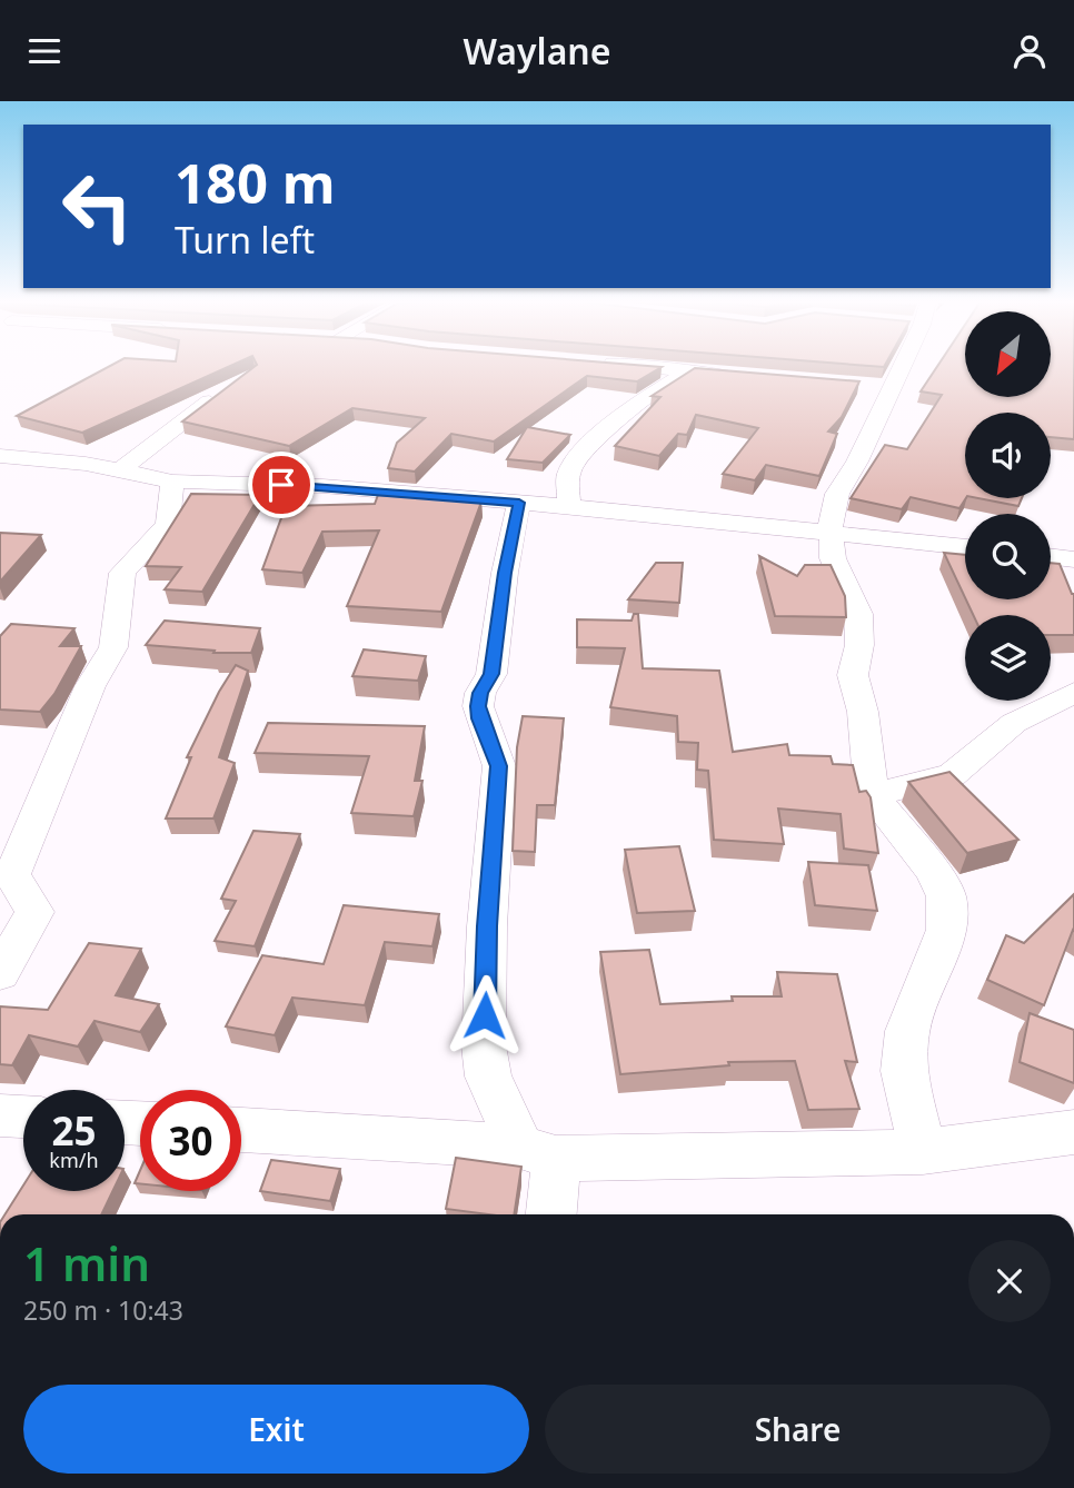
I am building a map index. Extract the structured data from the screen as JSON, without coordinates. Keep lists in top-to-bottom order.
{
  "north": "bottom left",
  "page": {
    "header": "Waylane",
    "turn": ["180 m", "Turn left"],
    "speed": "25 km/h",
    "limit": "30",
    "heading": ["1 min", "250 m · 10:43"],
    "buttons": ["Exit", "Share"]
  }
}
